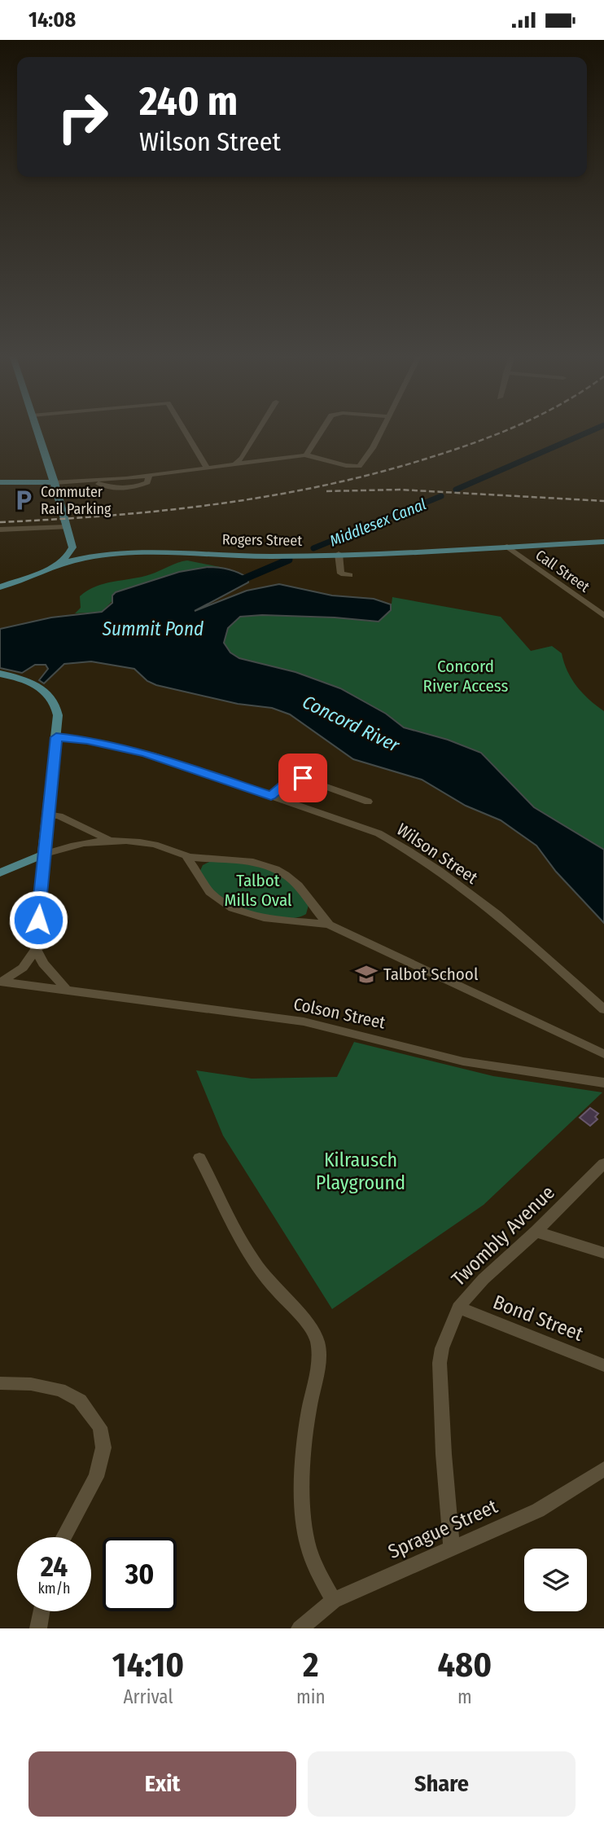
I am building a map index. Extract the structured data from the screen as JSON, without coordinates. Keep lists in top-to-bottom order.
{
  "streets": {
    "main road": ["Rogers Street"],
    "street": [
      "Call Street",
      "Wilson Street",
      "Colson Street",
      "Twombly Avenue",
      "Bond Street",
      "Sprague Street"
    ]
  },
  "crossings": [
    ["Rogers Street", "Call Street"],
    ["Twombly Avenue", "Bond Street"],
    ["Twombly Avenue", "Sprague Street"]
  ],
  "water": ["Middlesex Canal", "Summit Pond", "Concord River"],
  "parks": ["Concord River Access", "Talbot Mills Oval", "Kilrausch Playground"],
  "places": {
    "parking": ["Commuter Rail Parking"],
    "school or university": ["Talbot School"]
  },
  "page": {
    "status": "14:08",
    "turn": ["240 m", "Wilson Street"],
    "speed": "24 km/h",
    "limit": "30",
    "eta": [
      "14:10",
      "Arrival",
      "2",
      "min",
      "480",
      "m"
    ],
    "buttons": ["Exit", "Share"]
  }
}
